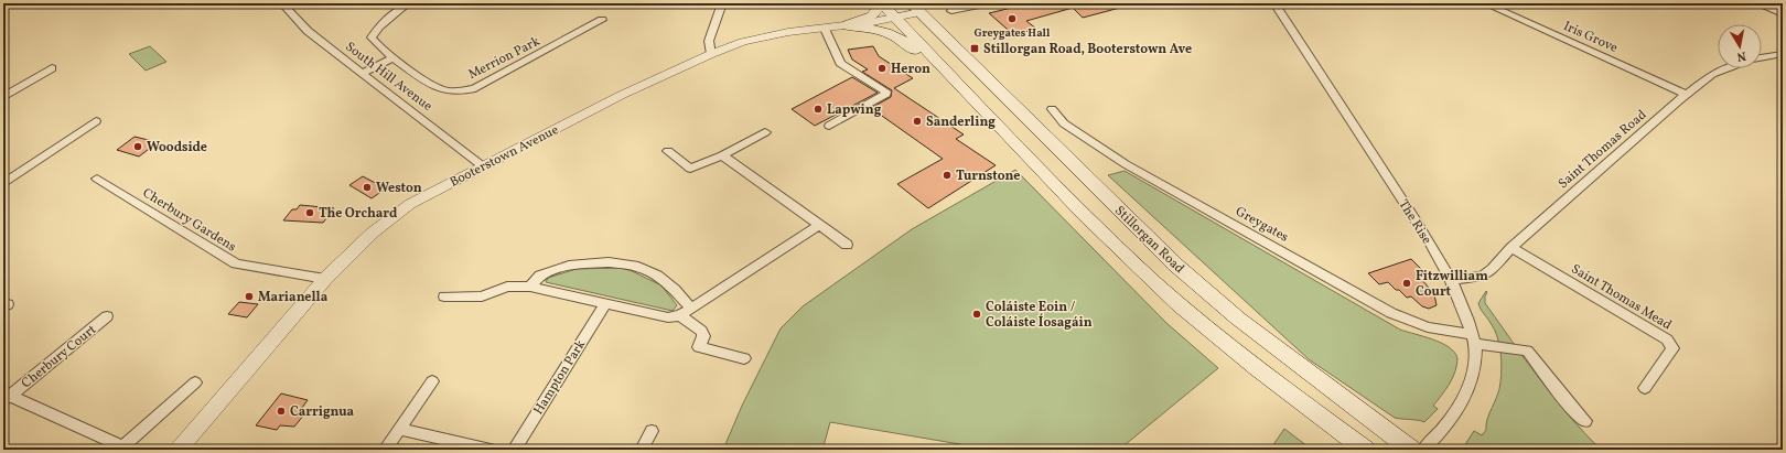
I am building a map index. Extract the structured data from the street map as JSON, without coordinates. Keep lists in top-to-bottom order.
{
  "streets": {
    "main road": ["Stillorgan Road"],
    "street": [
      "Iris Grove",
      "Merrion Park",
      "South Hill Avenue",
      "Saint Thomas Road",
      "Booterstown Avenue",
      "Cherbury Gardens",
      "The Rise",
      "Greygates",
      "Saint Thomas Mead",
      "Cherbury Court",
      "Hampton Park"
    ]
  },
  "crossings": [
    ["Iris Grove", "Saint Thomas Road"],
    ["South Hill Avenue", "Booterstown Avenue"],
    ["Saint Thomas Road", "The Rise"],
    ["Saint Thomas Road", "Saint Thomas Mead"],
    ["Booterstown Avenue", "Cherbury Gardens"],
    ["Booterstown Avenue", "Stillorgan Road"],
    ["The Rise", "Greygates"]
  ],
  "places": {
    "other": [
      "Greygates Hall",
      "Heron",
      "Lapwing",
      "Sanderling",
      "Woodside",
      "Turnstone",
      "Weston",
      "The Orchard",
      "Fitzwilliam Court",
      "Marianella",
      "Coláiste Eoin / Coláiste Íosagáin",
      "Carrignua"
    ],
    "transit": ["Stillorgan Road, Booterstown Ave"]
  },
  "north": "bottom"
}
